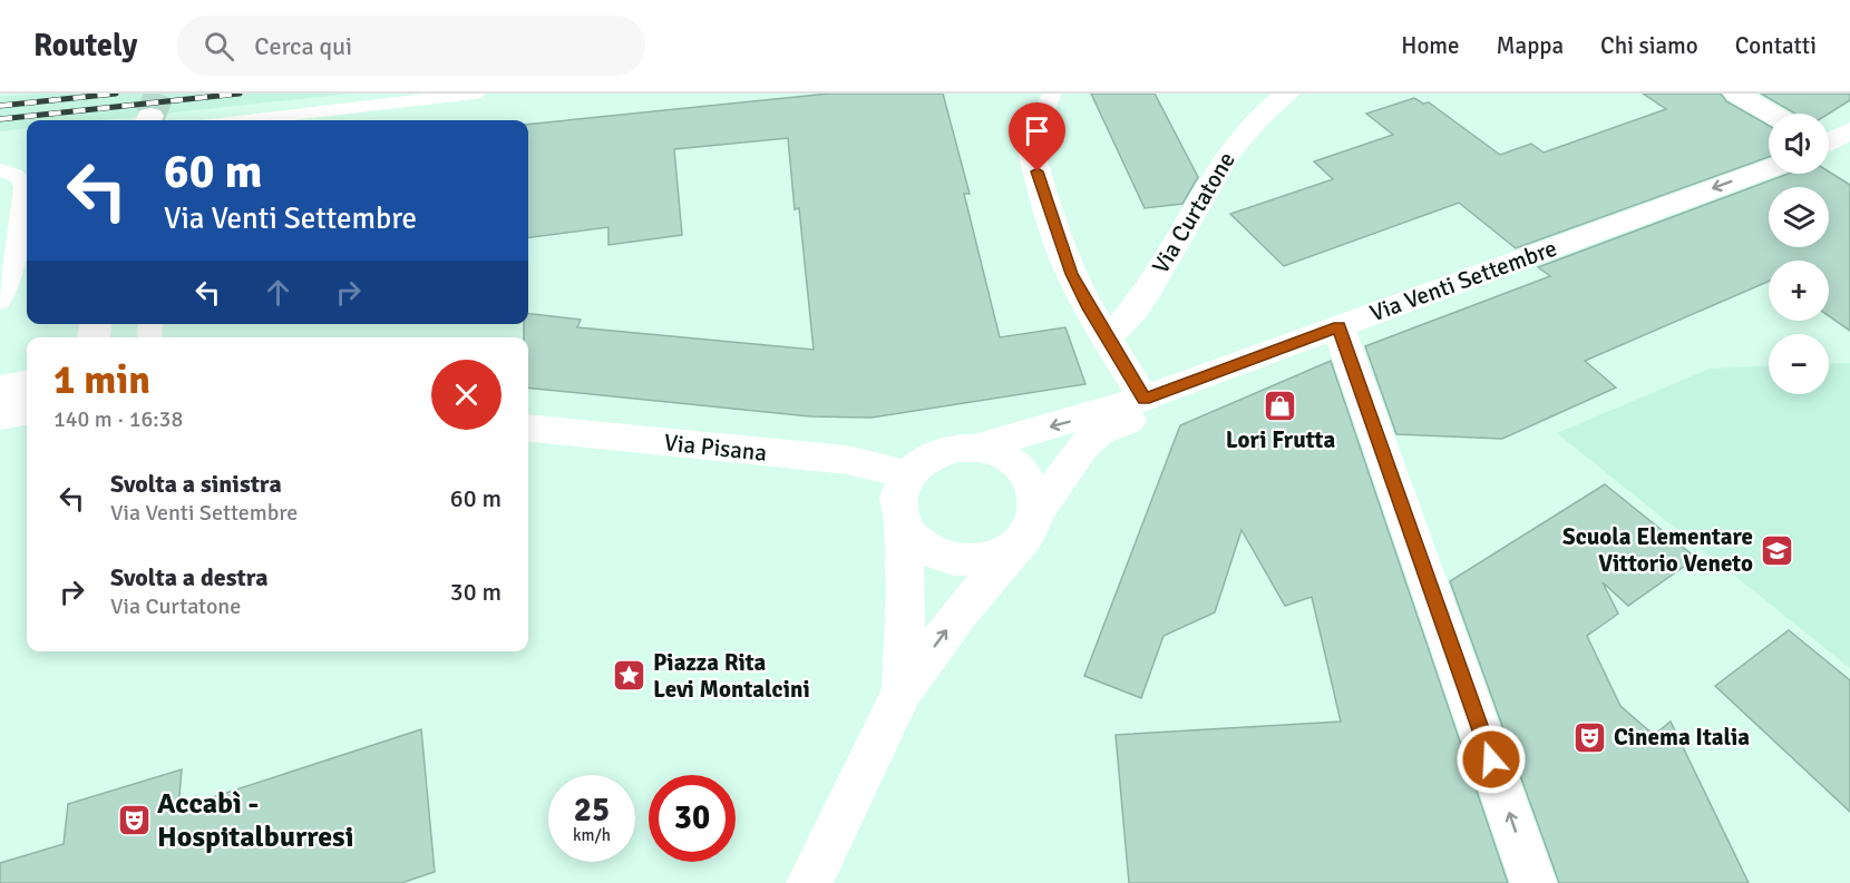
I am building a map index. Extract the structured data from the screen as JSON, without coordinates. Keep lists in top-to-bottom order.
{
  "streets": {
    "main road": ["Via Curtatone", "Via Venti Settembre", "Via Pisana"]
  },
  "crossings": [
    ["Via Venti Settembre", "Via Pisana"]
  ],
  "one_way": ["Via Venti Settembre"],
  "places": {
    "shop": ["Lori Frutta"],
    "school or university": ["Scuola Elementare Vittorio Veneto"],
    "place": ["Piazza Rita Levi Montalcini"],
    "theatre": ["Cinema Italia", "Accabì - Hospitalburresi"]
  },
  "page": {
    "header": "Routely",
    "search": "Cerca qui",
    "nav": [
      "Home",
      "Mappa",
      "Chi siamo",
      "Contatti"
    ],
    "map_buttons": ["+", "−"],
    "turn": ["60 m", "Via Venti Settembre"],
    "heading": ["1 min", "140 m · 16:38"],
    "list": [
      {
        "name": "Svolta a sinistra",
        "note": "Via Venti Settembre",
        "value": "60 m"
      },
      {
        "name": "Svolta a destra",
        "note": "Via Curtatone",
        "value": "30 m"
      }
    ],
    "speed": "25 km/h",
    "limit": "30"
  }
}
